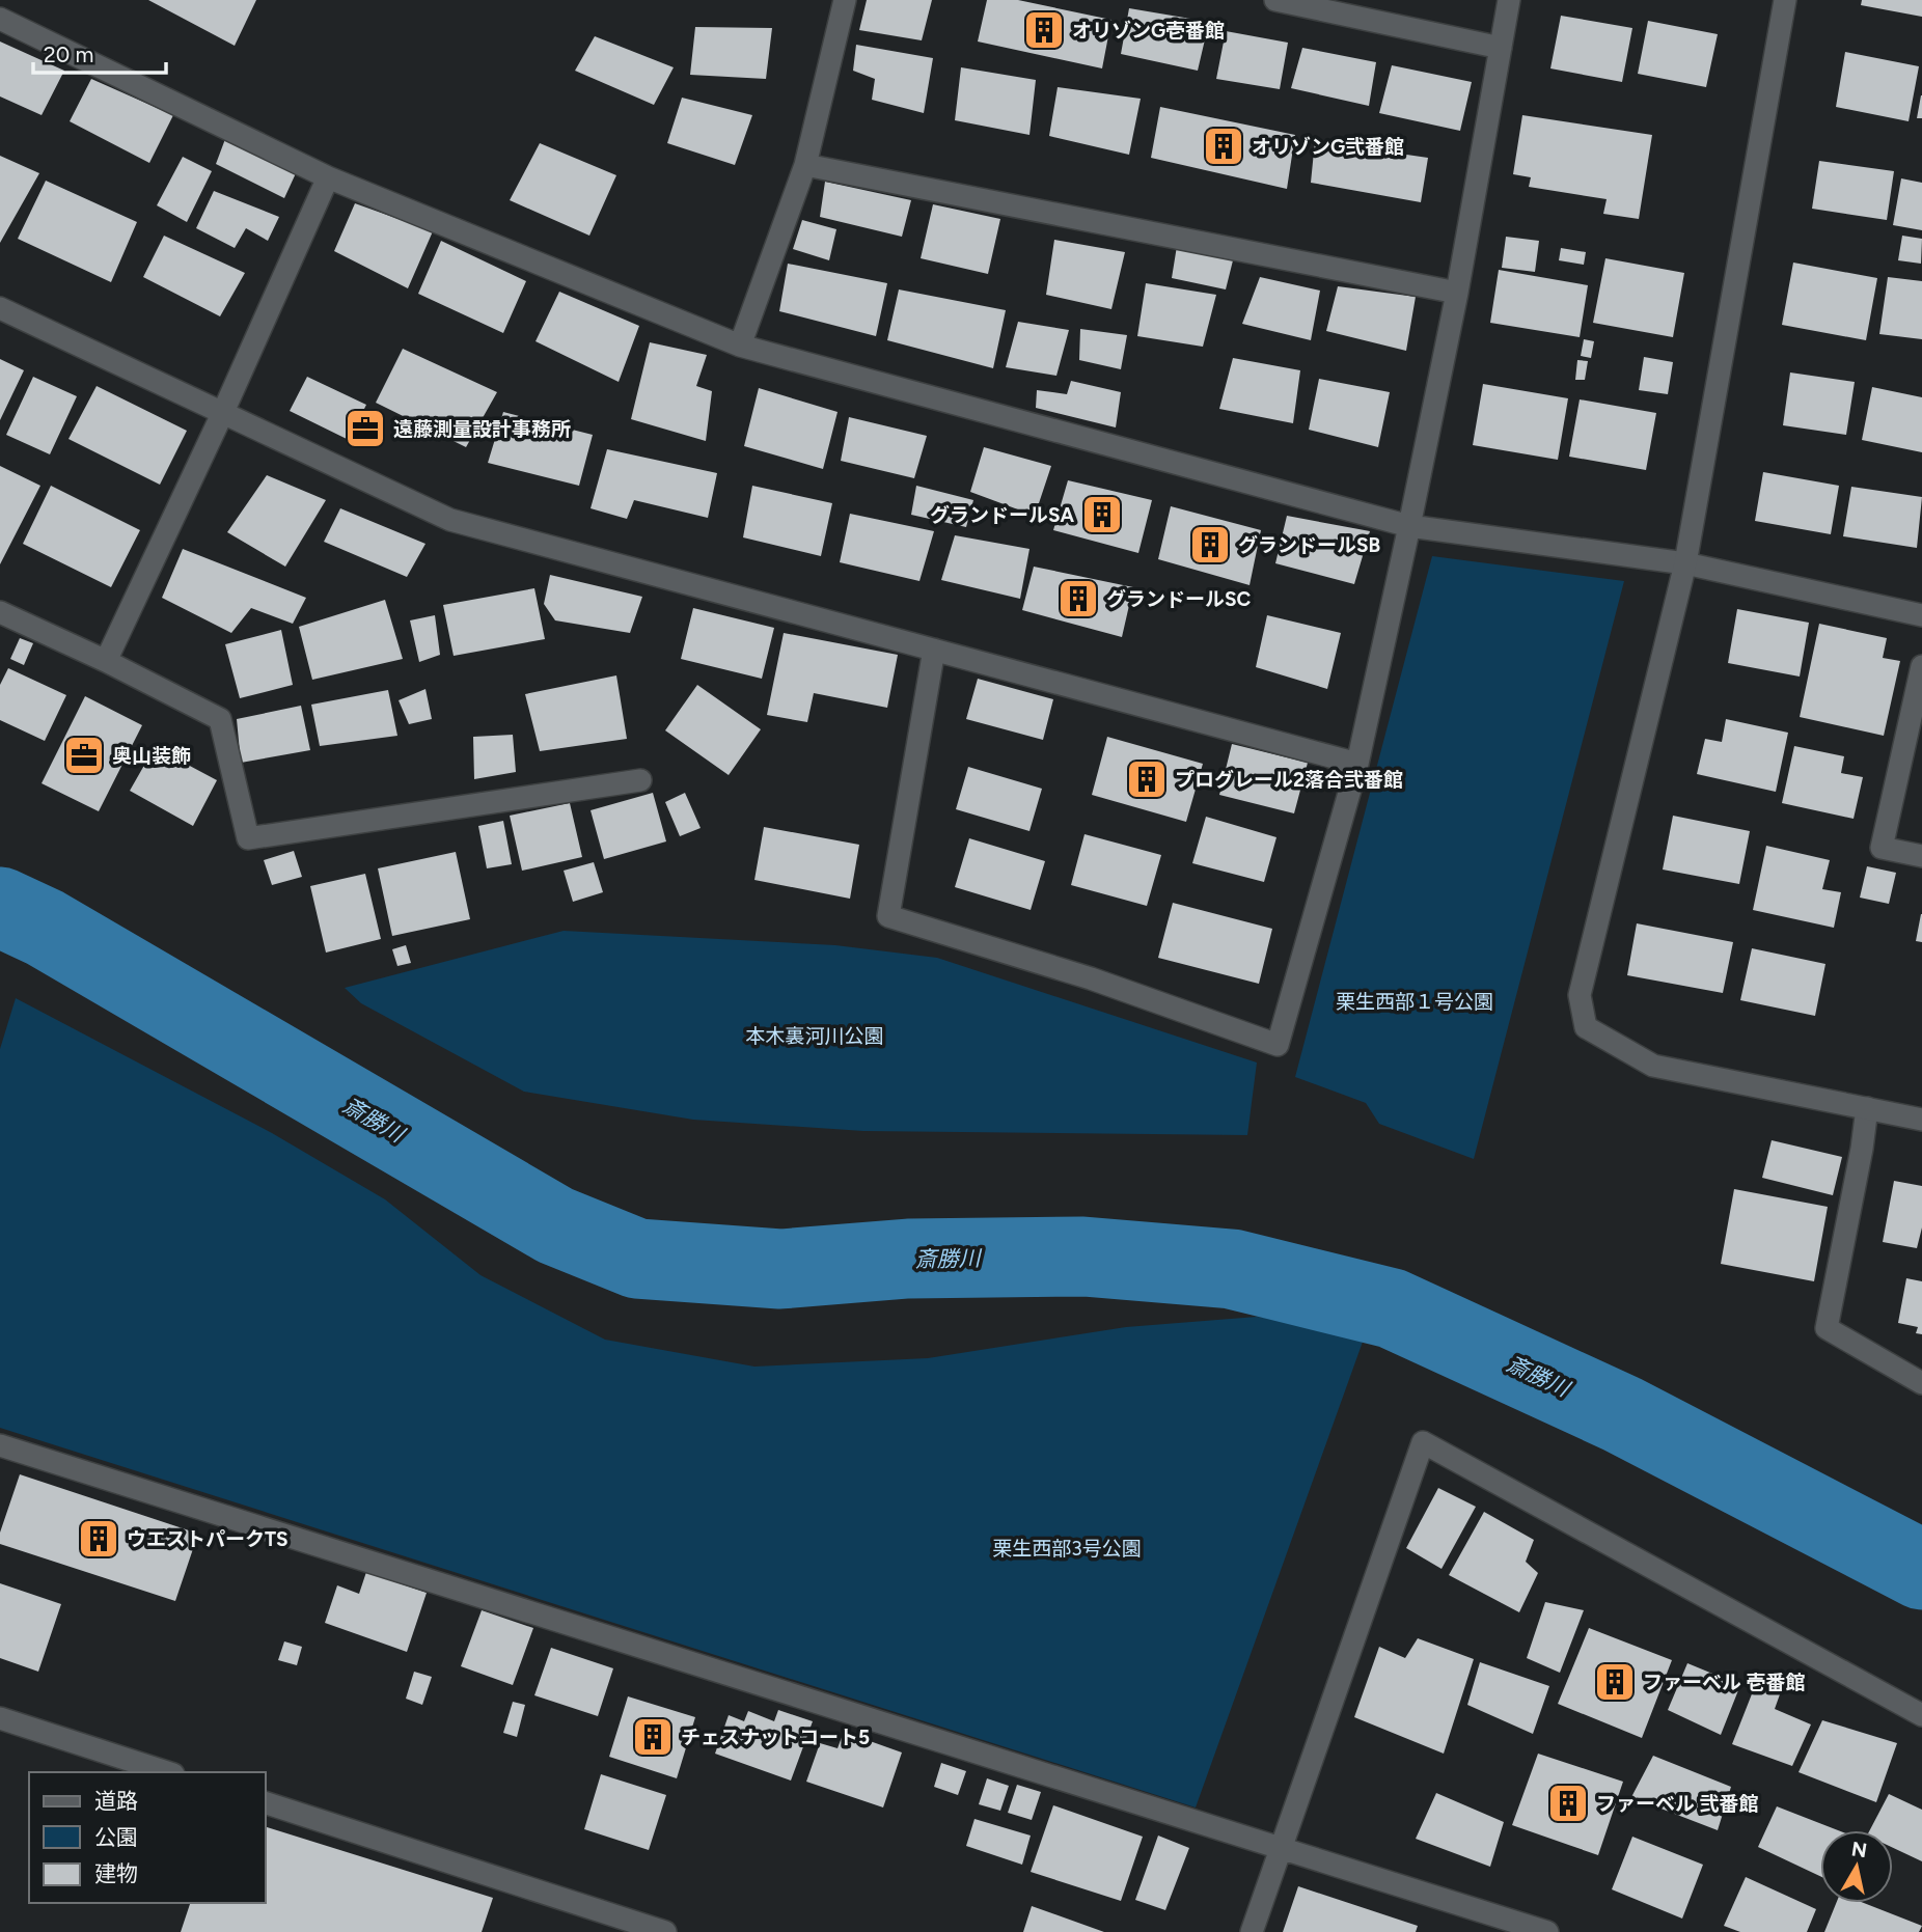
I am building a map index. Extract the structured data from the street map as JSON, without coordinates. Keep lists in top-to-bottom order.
{
  "water": ["斎勝川"],
  "parks": ["栗生西部１号公園", "本木裏河川公園", "栗生西部3号公園"],
  "places": {
    "building": [
      "オリゾンG壱番館",
      "オリゾンG弐番館",
      "グランドールSA",
      "グランドールSB",
      "グランドールSC",
      "プログレール2落合弐番館",
      "ウエストパークTS",
      "ファーベル 壱番館",
      "チェスナットコート5",
      "ファーベル 弐番館"
    ],
    "office": ["遠藤測量設計事務所", "奥山装飾"]
  },
  "legend": ["道路", "公園", "建物"],
  "scale_bar": "20 m",
  "north": "top"
}
